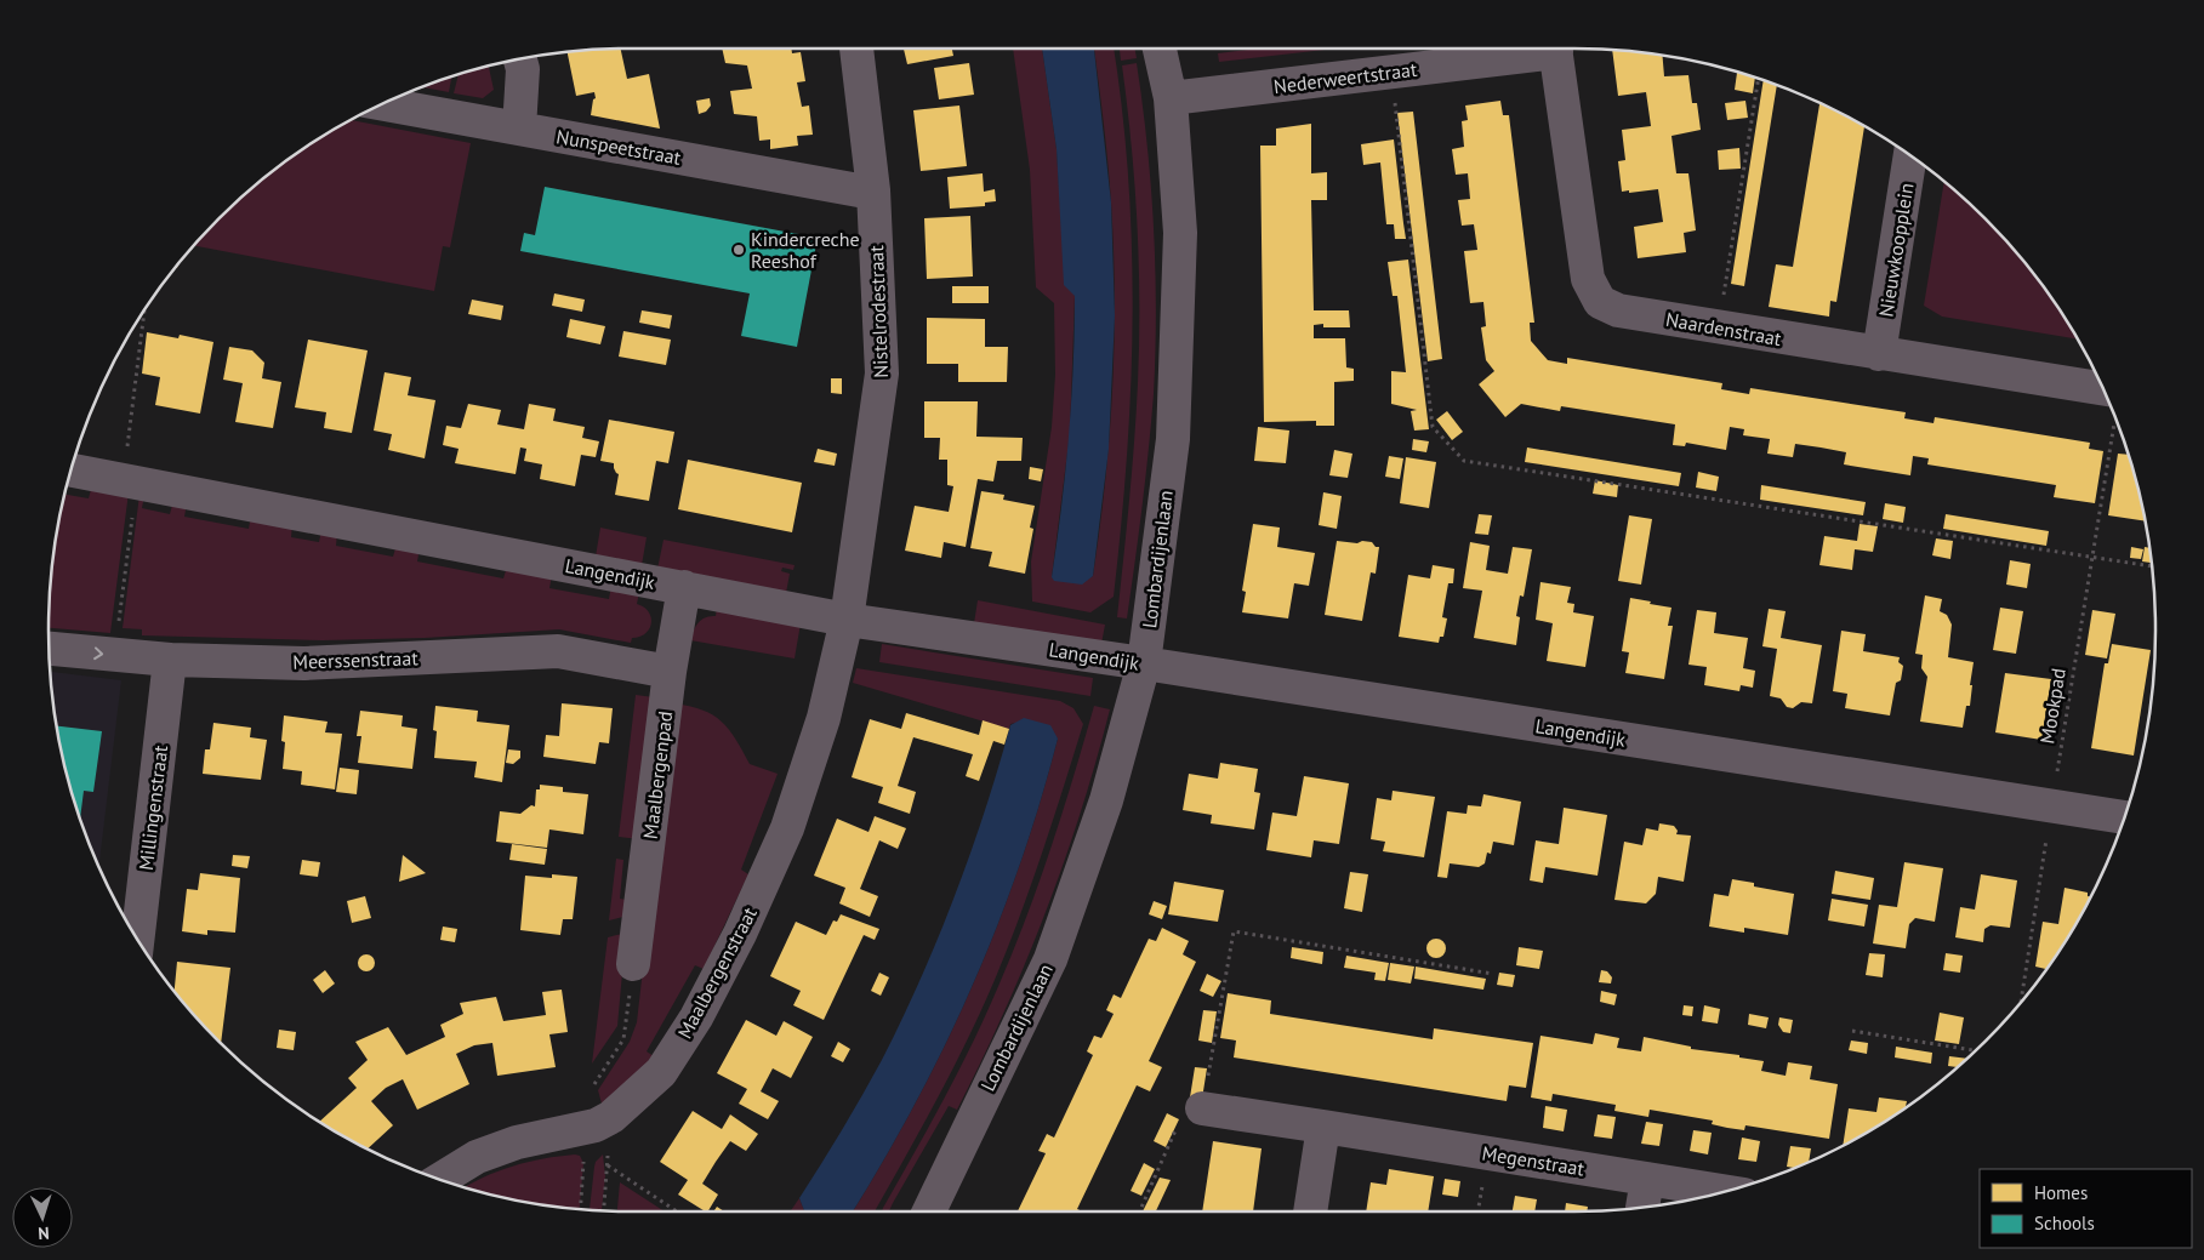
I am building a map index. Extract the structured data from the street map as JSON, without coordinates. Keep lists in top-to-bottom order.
{
  "streets": {
    "street": [
      "Nederweertstraat",
      "Nunspeetstraat",
      "Nieuwkoopplein",
      "Nistelrodestraat",
      "Naardenstraat",
      "Lombardijenlaan",
      "Langendijk",
      "Meerssenstraat",
      "Maalbergenpad",
      "Millingenstraat",
      "Maalbergenstraat",
      "Megenstraat"
    ],
    "path": ["Mookpad"]
  },
  "crossings": [
    ["Nederweertstraat", "Lombardijenlaan"],
    ["Nunspeetstraat", "Nistelrodestraat"],
    ["Nieuwkoopplein", "Naardenstraat"],
    ["Nistelrodestraat", "Langendijk"],
    ["Nistelrodestraat", "Maalbergenstraat"],
    ["Lombardijenlaan", "Langendijk"],
    ["Langendijk", "Mookpad"],
    ["Langendijk", "Maalbergenpad"],
    ["Langendijk", "Maalbergenstraat"],
    ["Meerssenstraat", "Maalbergenpad"],
    ["Meerssenstraat", "Millingenstraat"]
  ],
  "places": ["Kindercreche Reeshof"],
  "legend": ["Homes", "Schools"],
  "north": "bottom"
}
